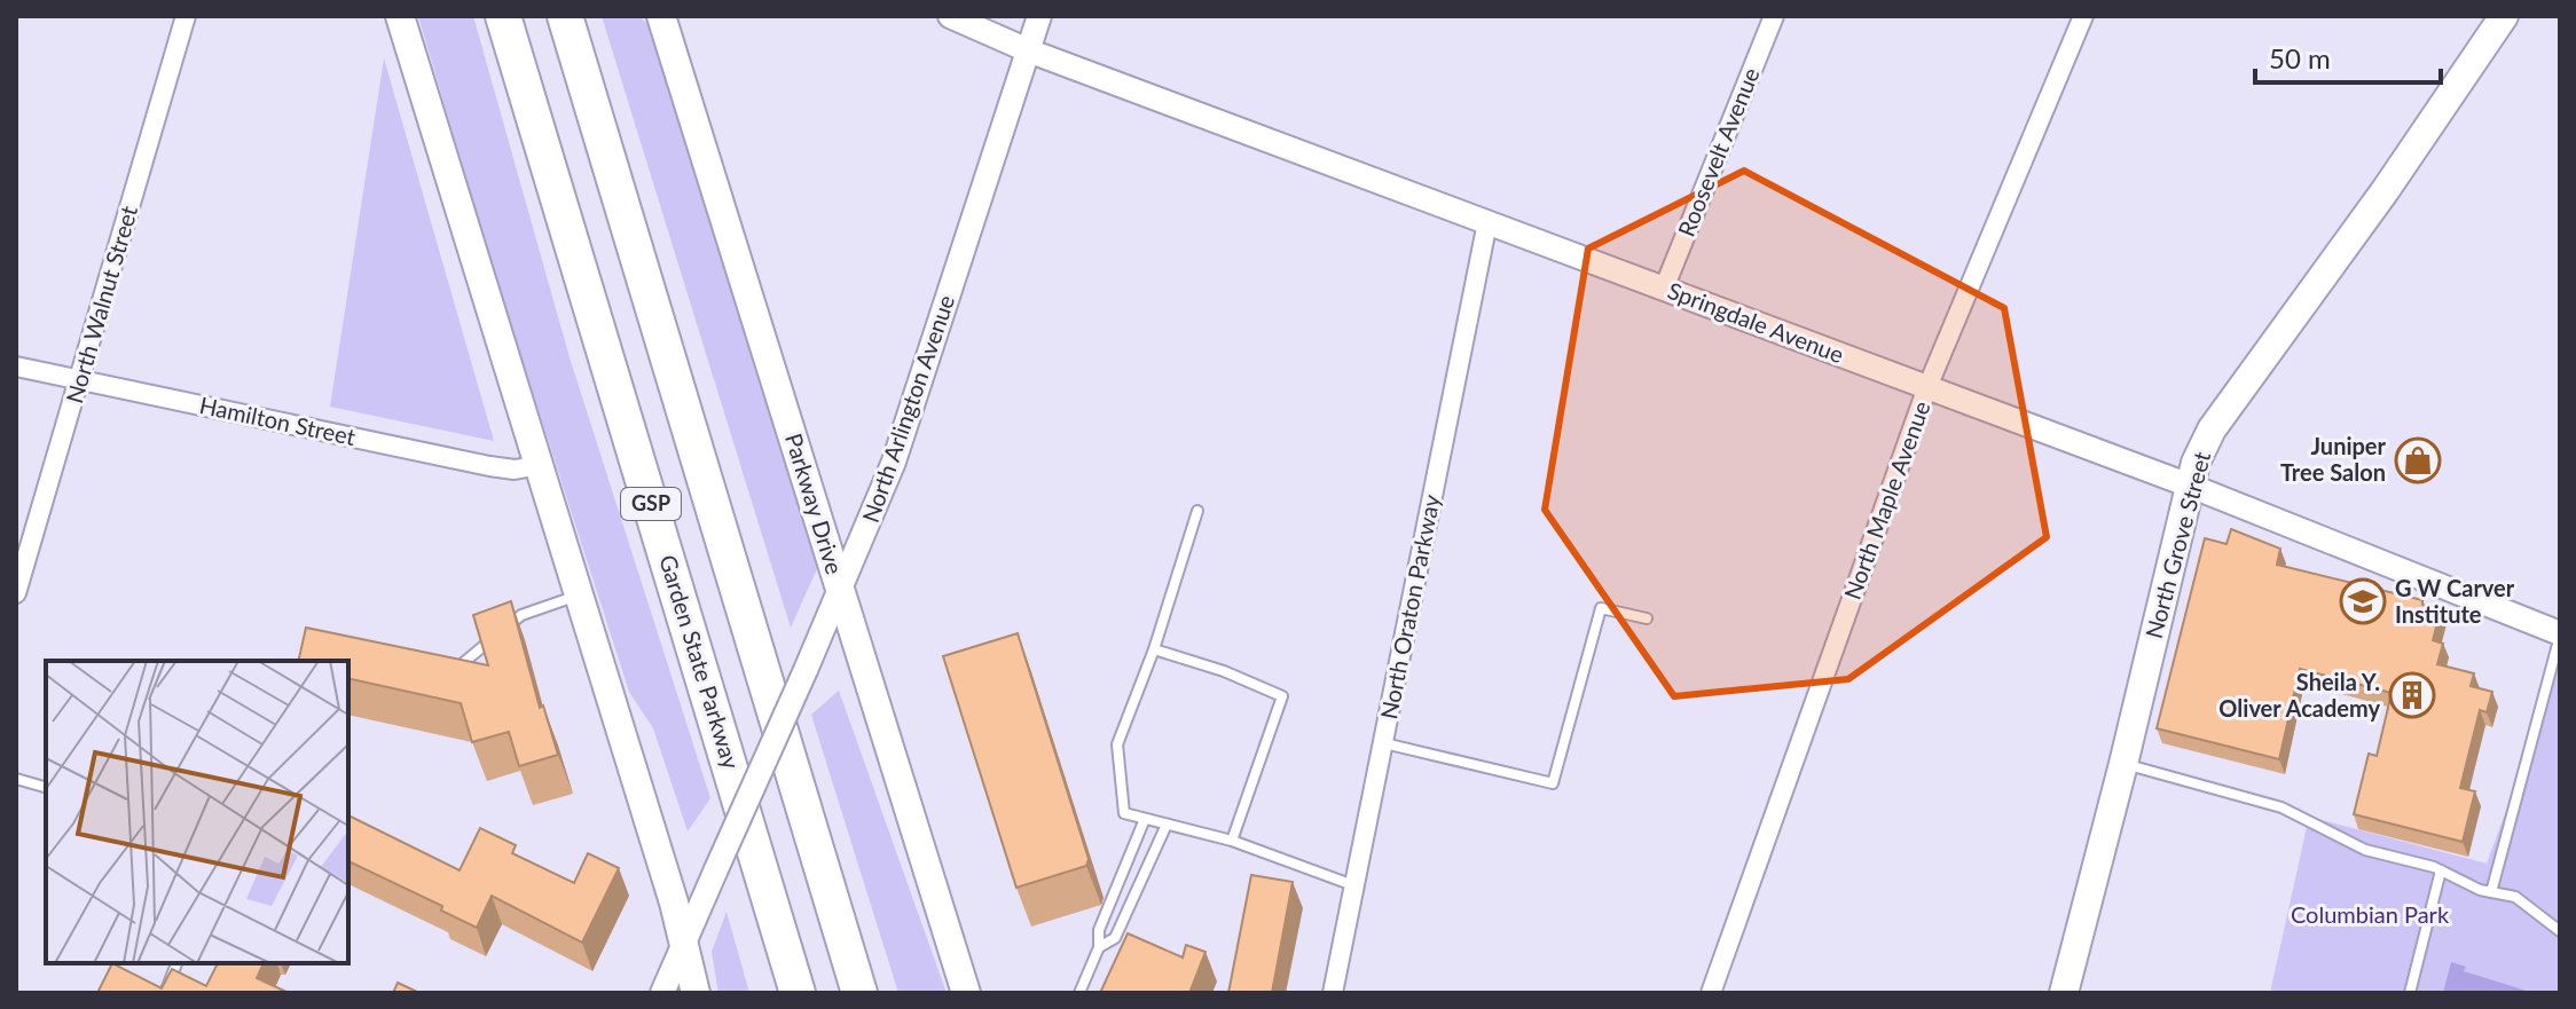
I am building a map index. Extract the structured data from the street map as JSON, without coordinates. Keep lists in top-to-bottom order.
{
  "streets": {
    "highway": ["GSP", "Garden State Parkway"],
    "main road": ["Parkway Drive", "North Grove Street"],
    "street": [
      "Roosevelt Avenue",
      "North Walnut Street",
      "Springdale Avenue",
      "North Arlington Avenue",
      "Hamilton Street",
      "North Maple Avenue",
      "North Oraton Parkway"
    ]
  },
  "crossings": [
    ["Roosevelt Avenue", "Springdale Avenue"],
    ["North Walnut Street", "Hamilton Street"],
    ["Springdale Avenue", "North Arlington Avenue"],
    ["Springdale Avenue", "North Maple Avenue"],
    ["Springdale Avenue", "North Grove Street"],
    ["Springdale Avenue", "North Oraton Parkway"],
    ["North Arlington Avenue", "Parkway Drive"]
  ],
  "parks": ["Columbian Park"],
  "places": {
    "shop": ["Juniper Tree Salon"],
    "school or university": ["G W Carver Institute"],
    "building": ["Sheila Y. Oliver Academy"]
  },
  "scale_bar": "50 m"
}
